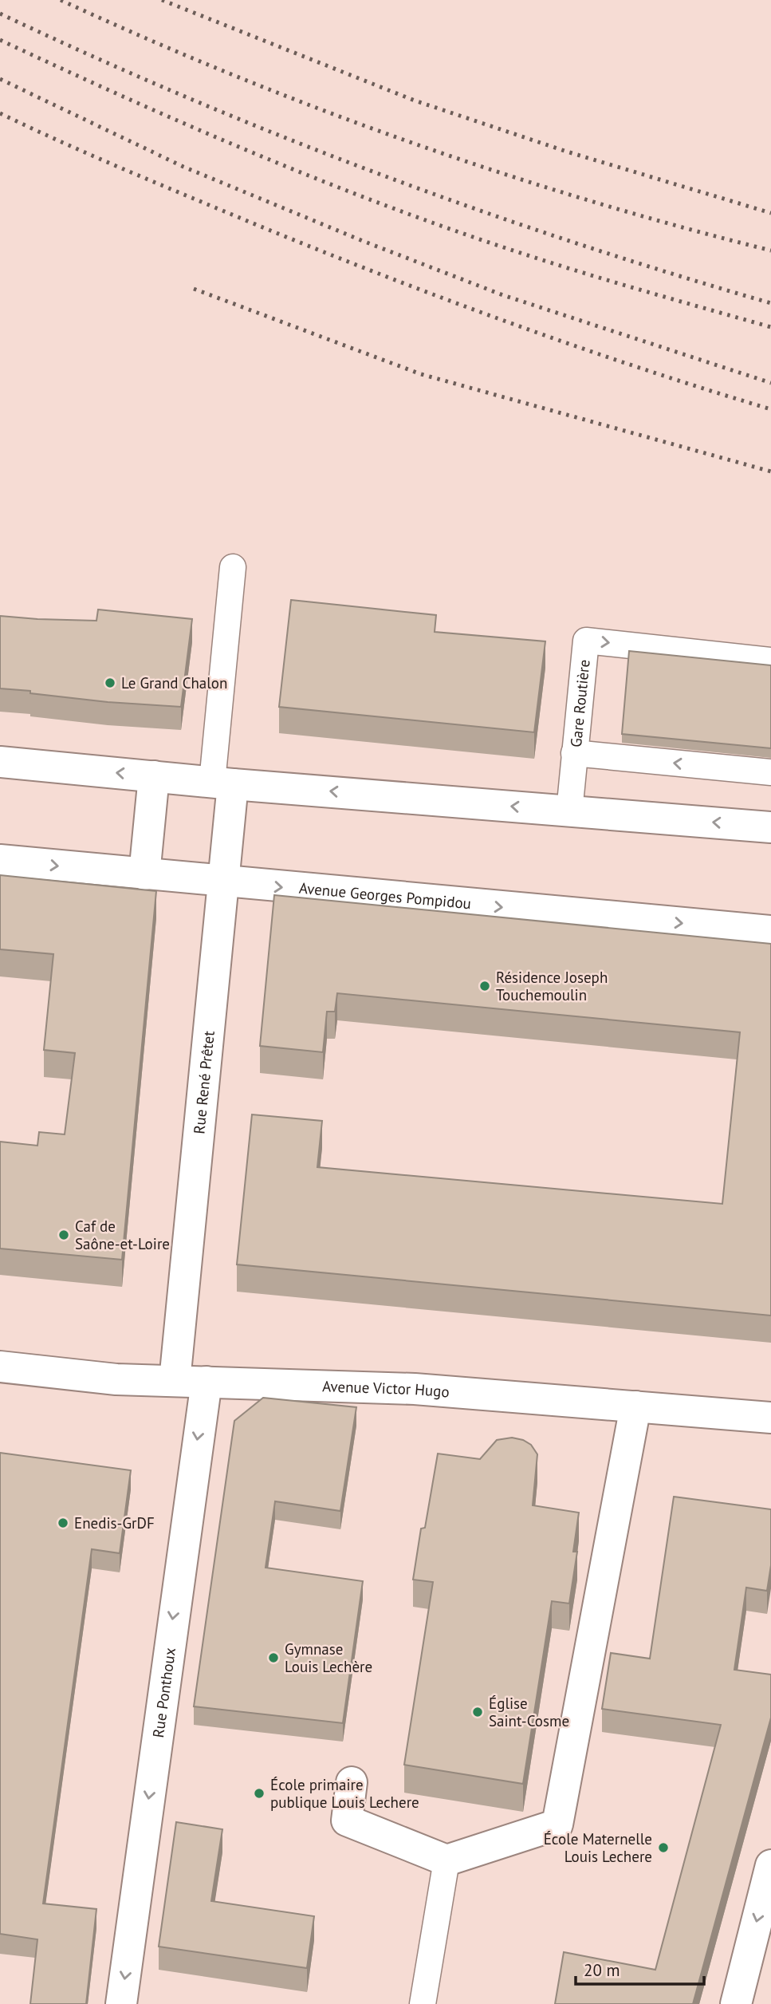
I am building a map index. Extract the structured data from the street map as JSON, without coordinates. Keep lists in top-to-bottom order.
{
  "streets": {
    "street": [
      "Avenue Georges Pompidou",
      "Rue René Prêtet",
      "Avenue Victor Hugo",
      "Rue Ponthoux"
    ],
    "lane": ["Gare Routière"]
  },
  "crossings": [
    ["Avenue Georges Pompidou", "Rue René Prêtet"],
    ["Rue René Prêtet", "Avenue Victor Hugo"],
    ["Avenue Victor Hugo", "Rue Ponthoux"]
  ],
  "one_way": ["Rue Ponthoux"],
  "places": [
    "Le Grand Chalon",
    "Résidence Joseph Touchemoulin",
    "Caf de Saône-et-Loire",
    "Enedis-GrDF",
    "Gymnase Louis Lechère",
    "Église Saint-Cosme",
    "École primaire publique Louis Lechere",
    "École Maternelle Louis Lechere"
  ],
  "scale_bar": "20 m"
}
